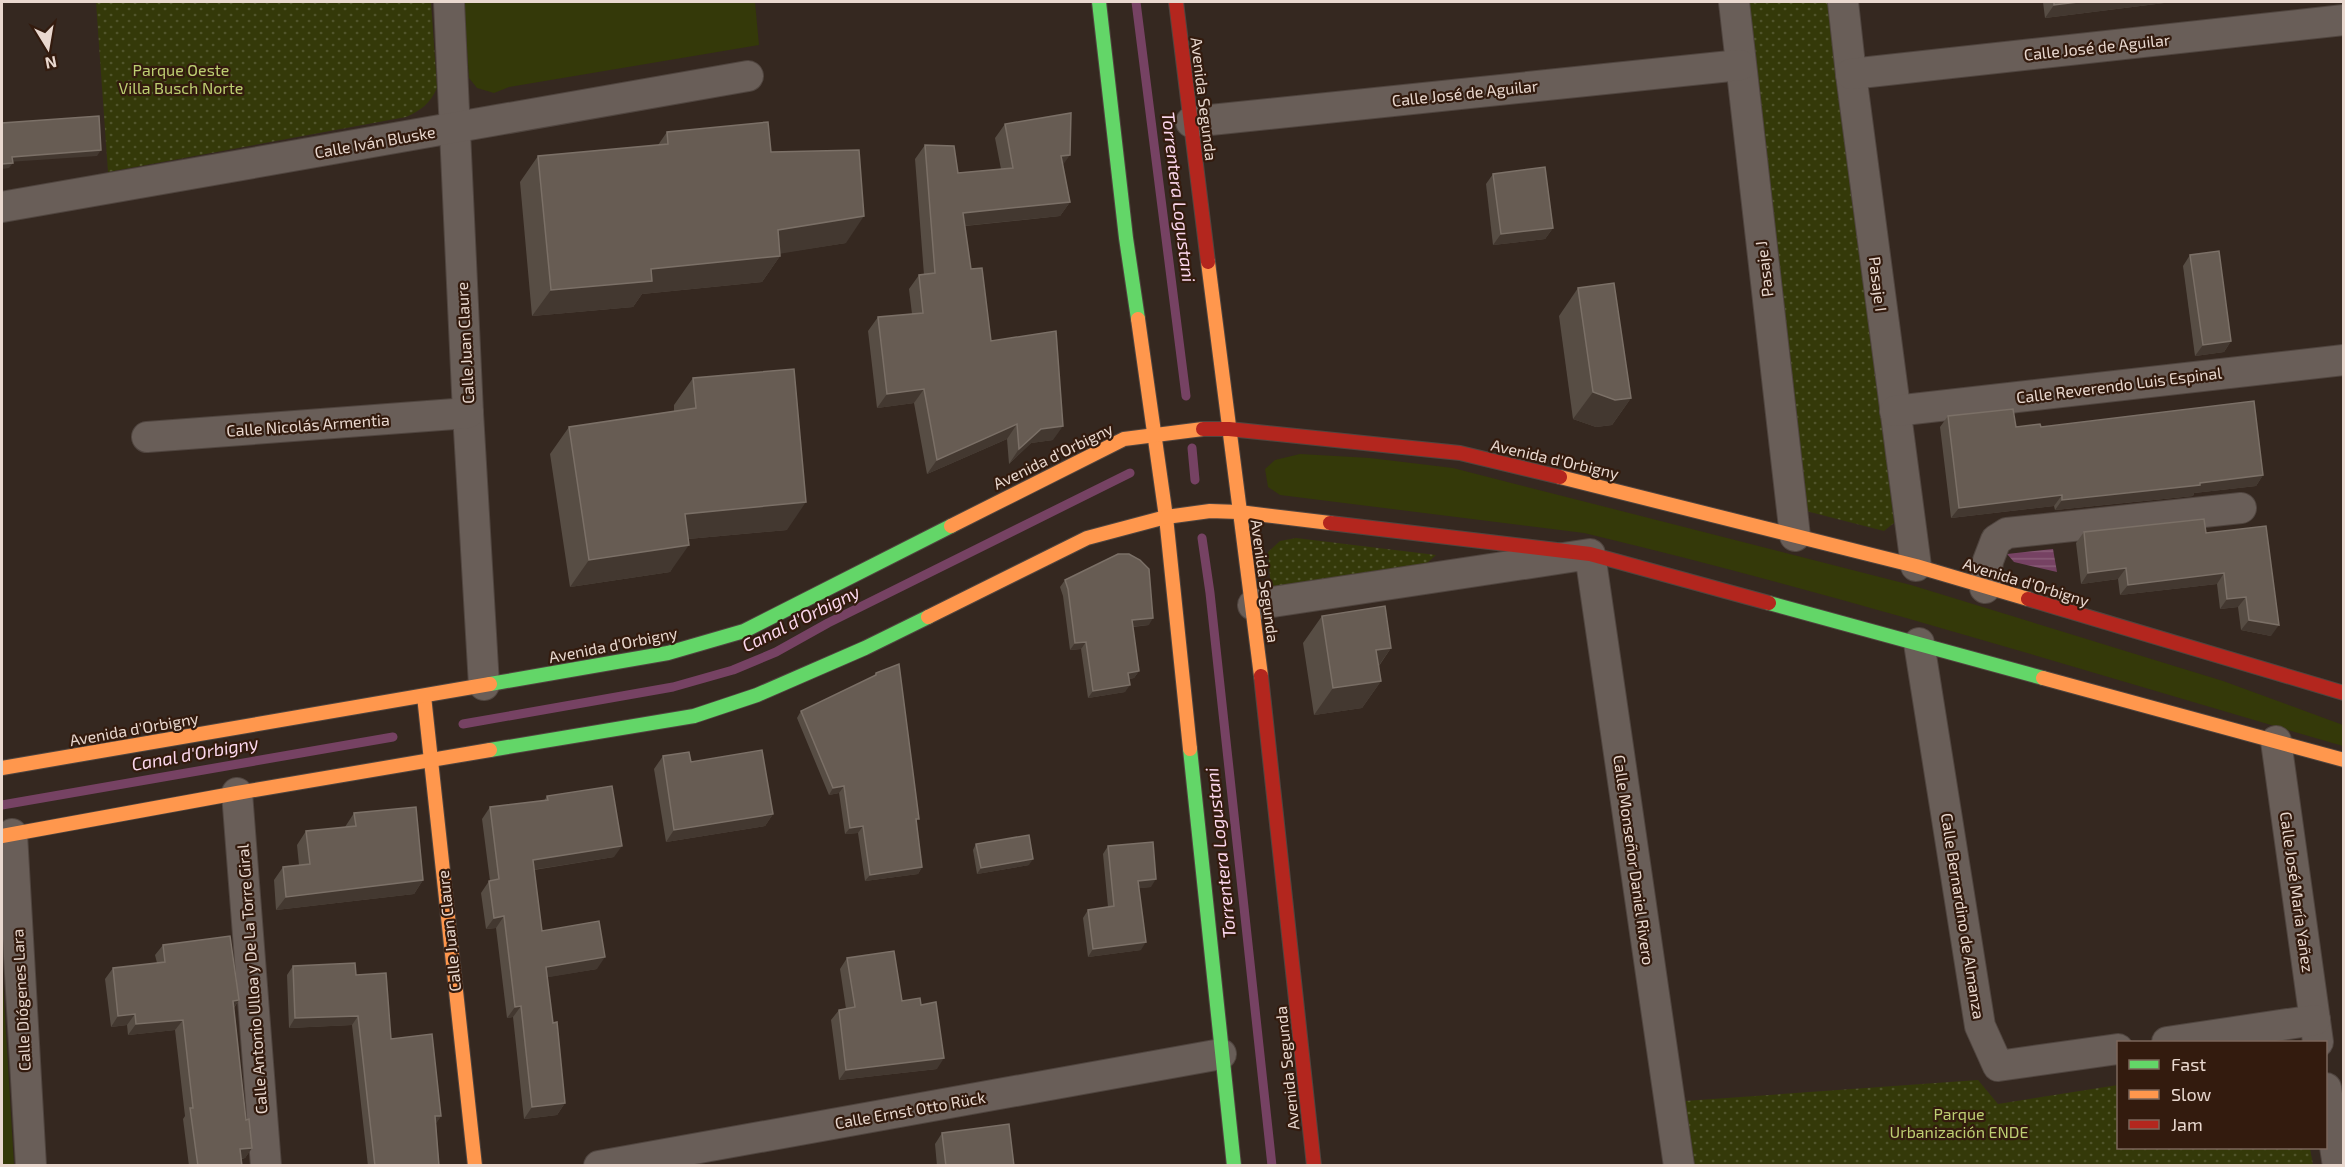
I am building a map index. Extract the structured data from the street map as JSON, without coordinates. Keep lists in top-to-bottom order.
{
  "streets": {
    "main road": ["Avenida Segunda", "Calle Juan Claure", "Avenida d'Orbigny"],
    "street": [
      "Calle José de Aguilar",
      "Calle Iván Bluske",
      "Pasaje J",
      "Pasaje I",
      "Calle Reverendo Luis Espinal",
      "Calle Nicolás Armentia",
      "Calle Monseñor Daniel Rivero",
      "Calle José María Yañez",
      "Calle Bernardino de Almanza",
      "Calle Antonio Ulloa y De La Torre Giral",
      "Calle Diógenes Lara",
      "Calle Ernst Otto Rück"
    ]
  },
  "crossings": [
    ["Calle José de Aguilar", "Avenida Segunda"],
    ["Calle José de Aguilar", "Pasaje J"],
    ["Calle José de Aguilar", "Pasaje I"],
    ["Avenida Segunda", "Avenida d'Orbigny"],
    ["Calle Iván Bluske", "Calle Juan Claure"],
    ["Pasaje J", "Avenida d'Orbigny"],
    ["Pasaje I", "Calle Reverendo Luis Espinal"],
    ["Pasaje I", "Avenida d'Orbigny"],
    ["Calle Juan Claure", "Calle Nicolás Armentia"],
    ["Calle Juan Claure", "Avenida d'Orbigny"]
  ],
  "water": ["Torrentera Logustani", "Canal d'Orbigny"],
  "parks": ["Parque Oeste Villa Busch Norte", "Parque Urbanización ENDE"],
  "legend": ["Fast", "Slow", "Jam"],
  "north": "bottom"
}
